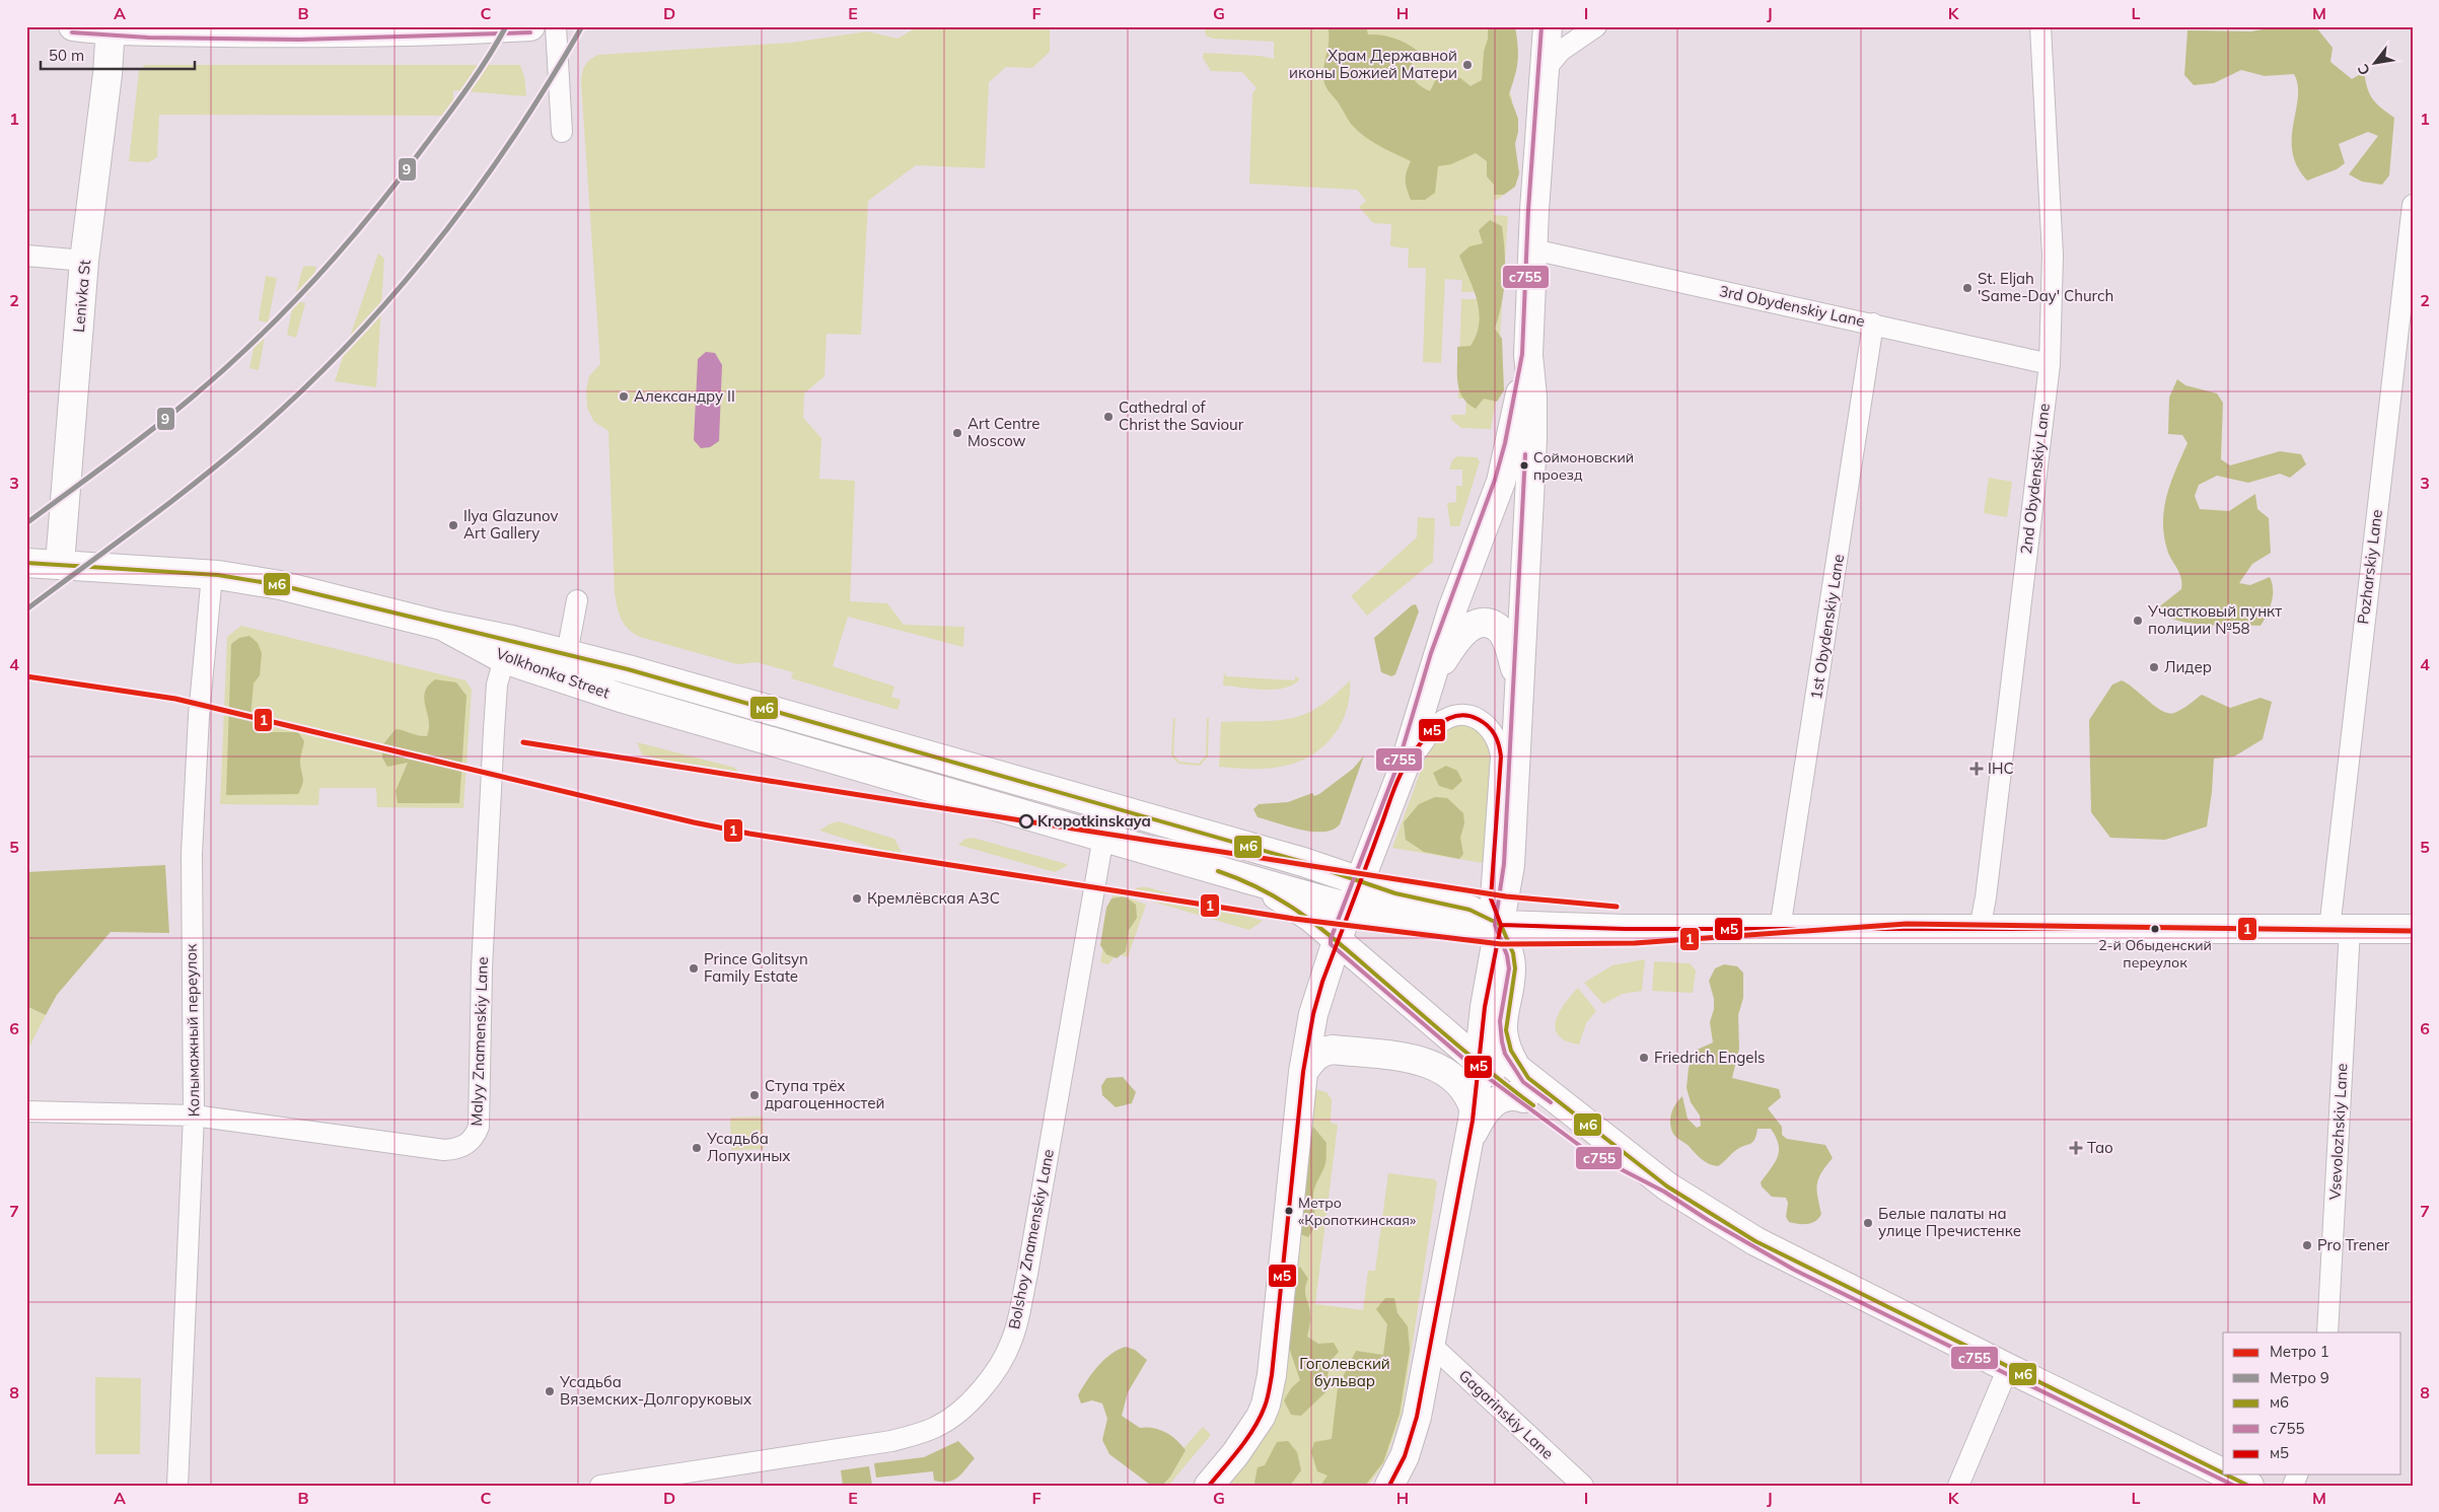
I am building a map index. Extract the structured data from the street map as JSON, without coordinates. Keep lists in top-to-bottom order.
{
  "streets": {
    "main road": ["Lenivka St", "Volkhonka Street"],
    "street": [
      "3rd Obydenskiy Lane",
      "2nd Obydenskiy Lane",
      "Pozharskiy Lane",
      "1st Obydenskiy Lane",
      "Колымажный переулок",
      "Malyy Znamenskiy Lane",
      "Vsevolozhskiy Lane",
      "Bolshoy Znamenskiy Lane",
      "Gagarinskiy Lane"
    ]
  },
  "crossings": [
    ["3rd Obydenskiy Lane", "2nd Obydenskiy Lane"],
    ["3rd Obydenskiy Lane", "1st Obydenskiy Lane"],
    ["2nd Obydenskiy Lane", "Volkhonka Street"],
    ["Pozharskiy Lane", "Volkhonka Street"],
    ["Pozharskiy Lane", "Vsevolozhskiy Lane"],
    ["1st Obydenskiy Lane", "Volkhonka Street"],
    ["Volkhonka Street", "Malyy Znamenskiy Lane"],
    ["Volkhonka Street", "Vsevolozhskiy Lane"],
    ["Volkhonka Street", "Bolshoy Znamenskiy Lane"],
    ["Колымажный переулок", "Malyy Znamenskiy Lane"]
  ],
  "parks": ["Гоголевский бульвар"],
  "places": {
    "other": [
      "Храм Державной иконы Божией Матери",
      "St. Eljah 'Same-Day' Church",
      "Александру II",
      "Cathedral of Christ the Saviour",
      "Art Centre Moscow",
      "Соймоновский проезд",
      "Ilya Glazunov Art Gallery",
      "Участковый пункт полиции №58",
      "Лидер",
      "Kropotkinskaya",
      "Кремлёвская АЗС",
      "2-й Обыденский переулок",
      "Prince Golitsyn Family Estate",
      "Friedrich Engels",
      "Ступа трёх драгоценностей",
      "Усадьба Лопухиных",
      "Метро «Кропоткинская»",
      "Белые палаты на улице Пречистенке",
      "Pro Trener",
      "Усадьба Вяземских-Долгоруковых"
    ],
    "health": ["IHC", "Тао"]
  },
  "lines": [
    "metro line 9",
    "transit line с755",
    "transit line м6",
    "metro line 1",
    "transit line м5"
  ],
  "legend": [
    "Метро 1",
    "Метро 9",
    "м6",
    "с755",
    "м5"
  ],
  "scale_bar": "50 m",
  "north": "bottom left",
  "grid": {
    "columns": [
      "A",
      "B",
      "C",
      "D",
      "E",
      "F",
      "G",
      "H",
      "I",
      "J",
      "K",
      "L",
      "M"
    ],
    "rows": [
      "1",
      "2",
      "3",
      "4",
      "5",
      "6",
      "7",
      "8"
    ]
  }
}
